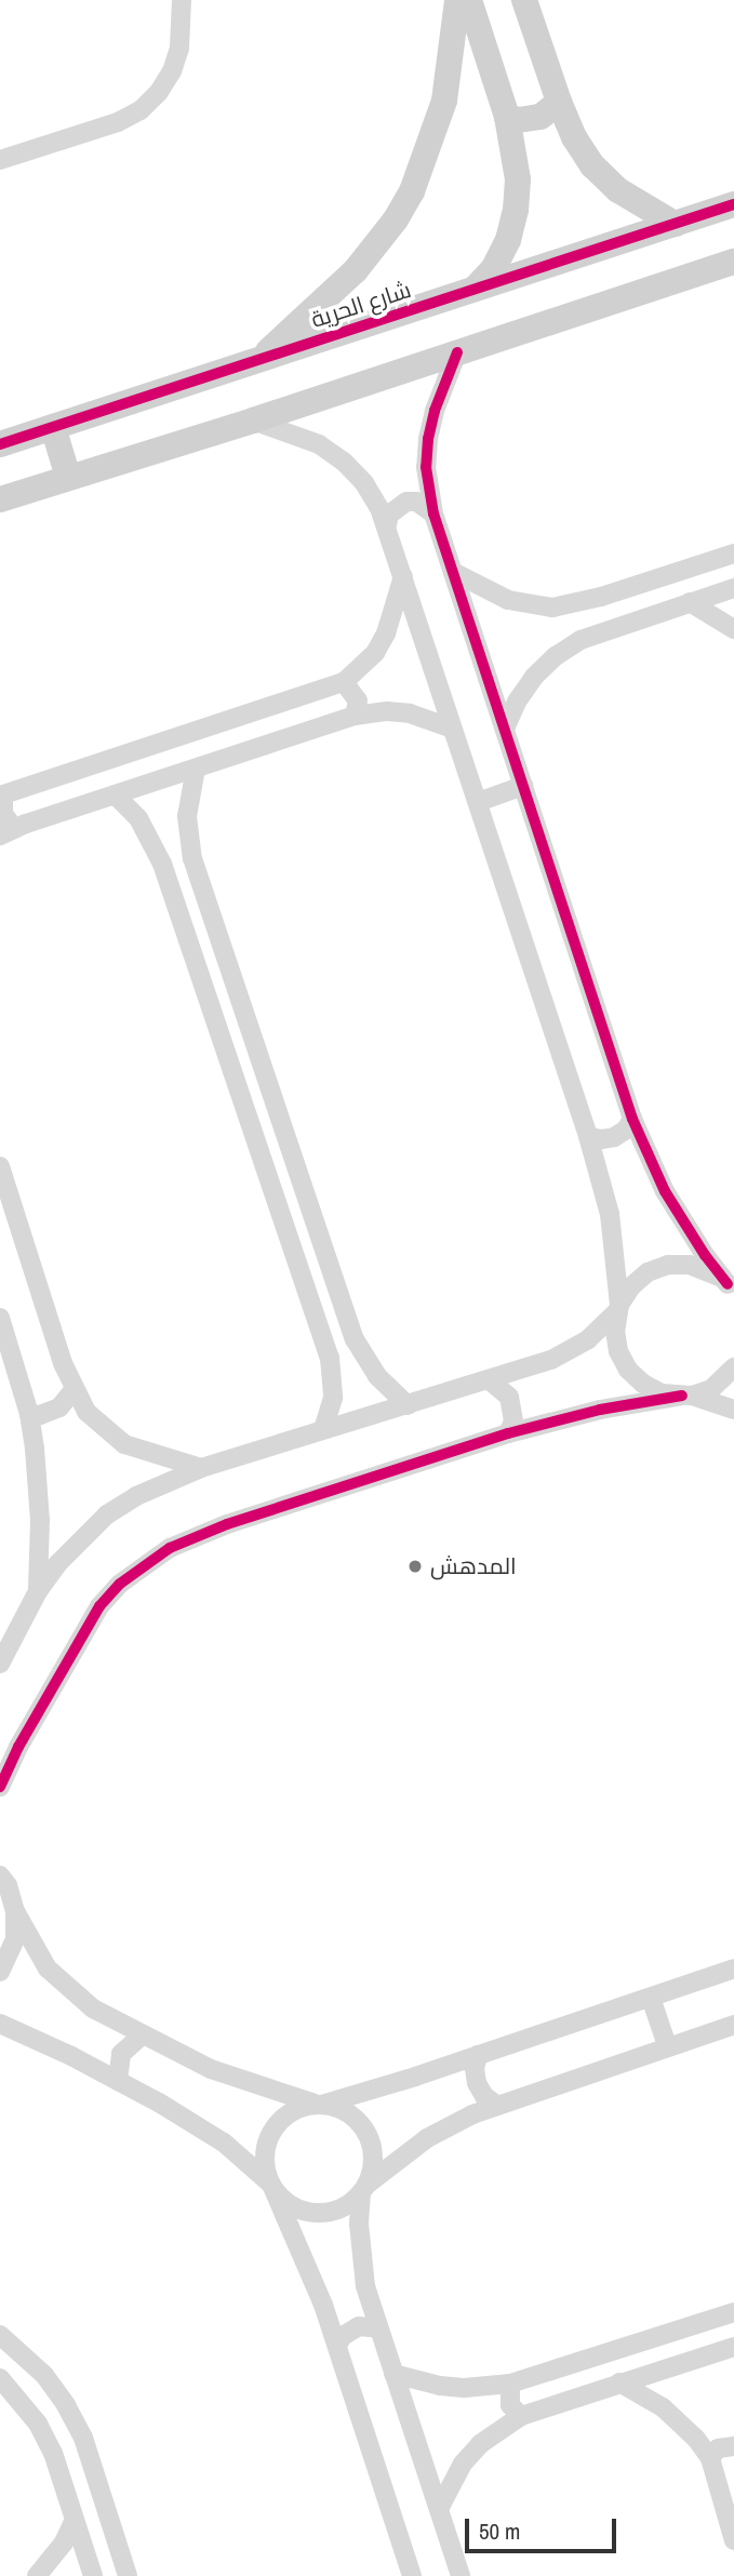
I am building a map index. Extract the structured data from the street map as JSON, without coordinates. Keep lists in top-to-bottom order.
{
  "streets": {
    "street": ["شارع الحرية"]
  },
  "places": ["المدهش"],
  "scale_bar": "50 m"
}
